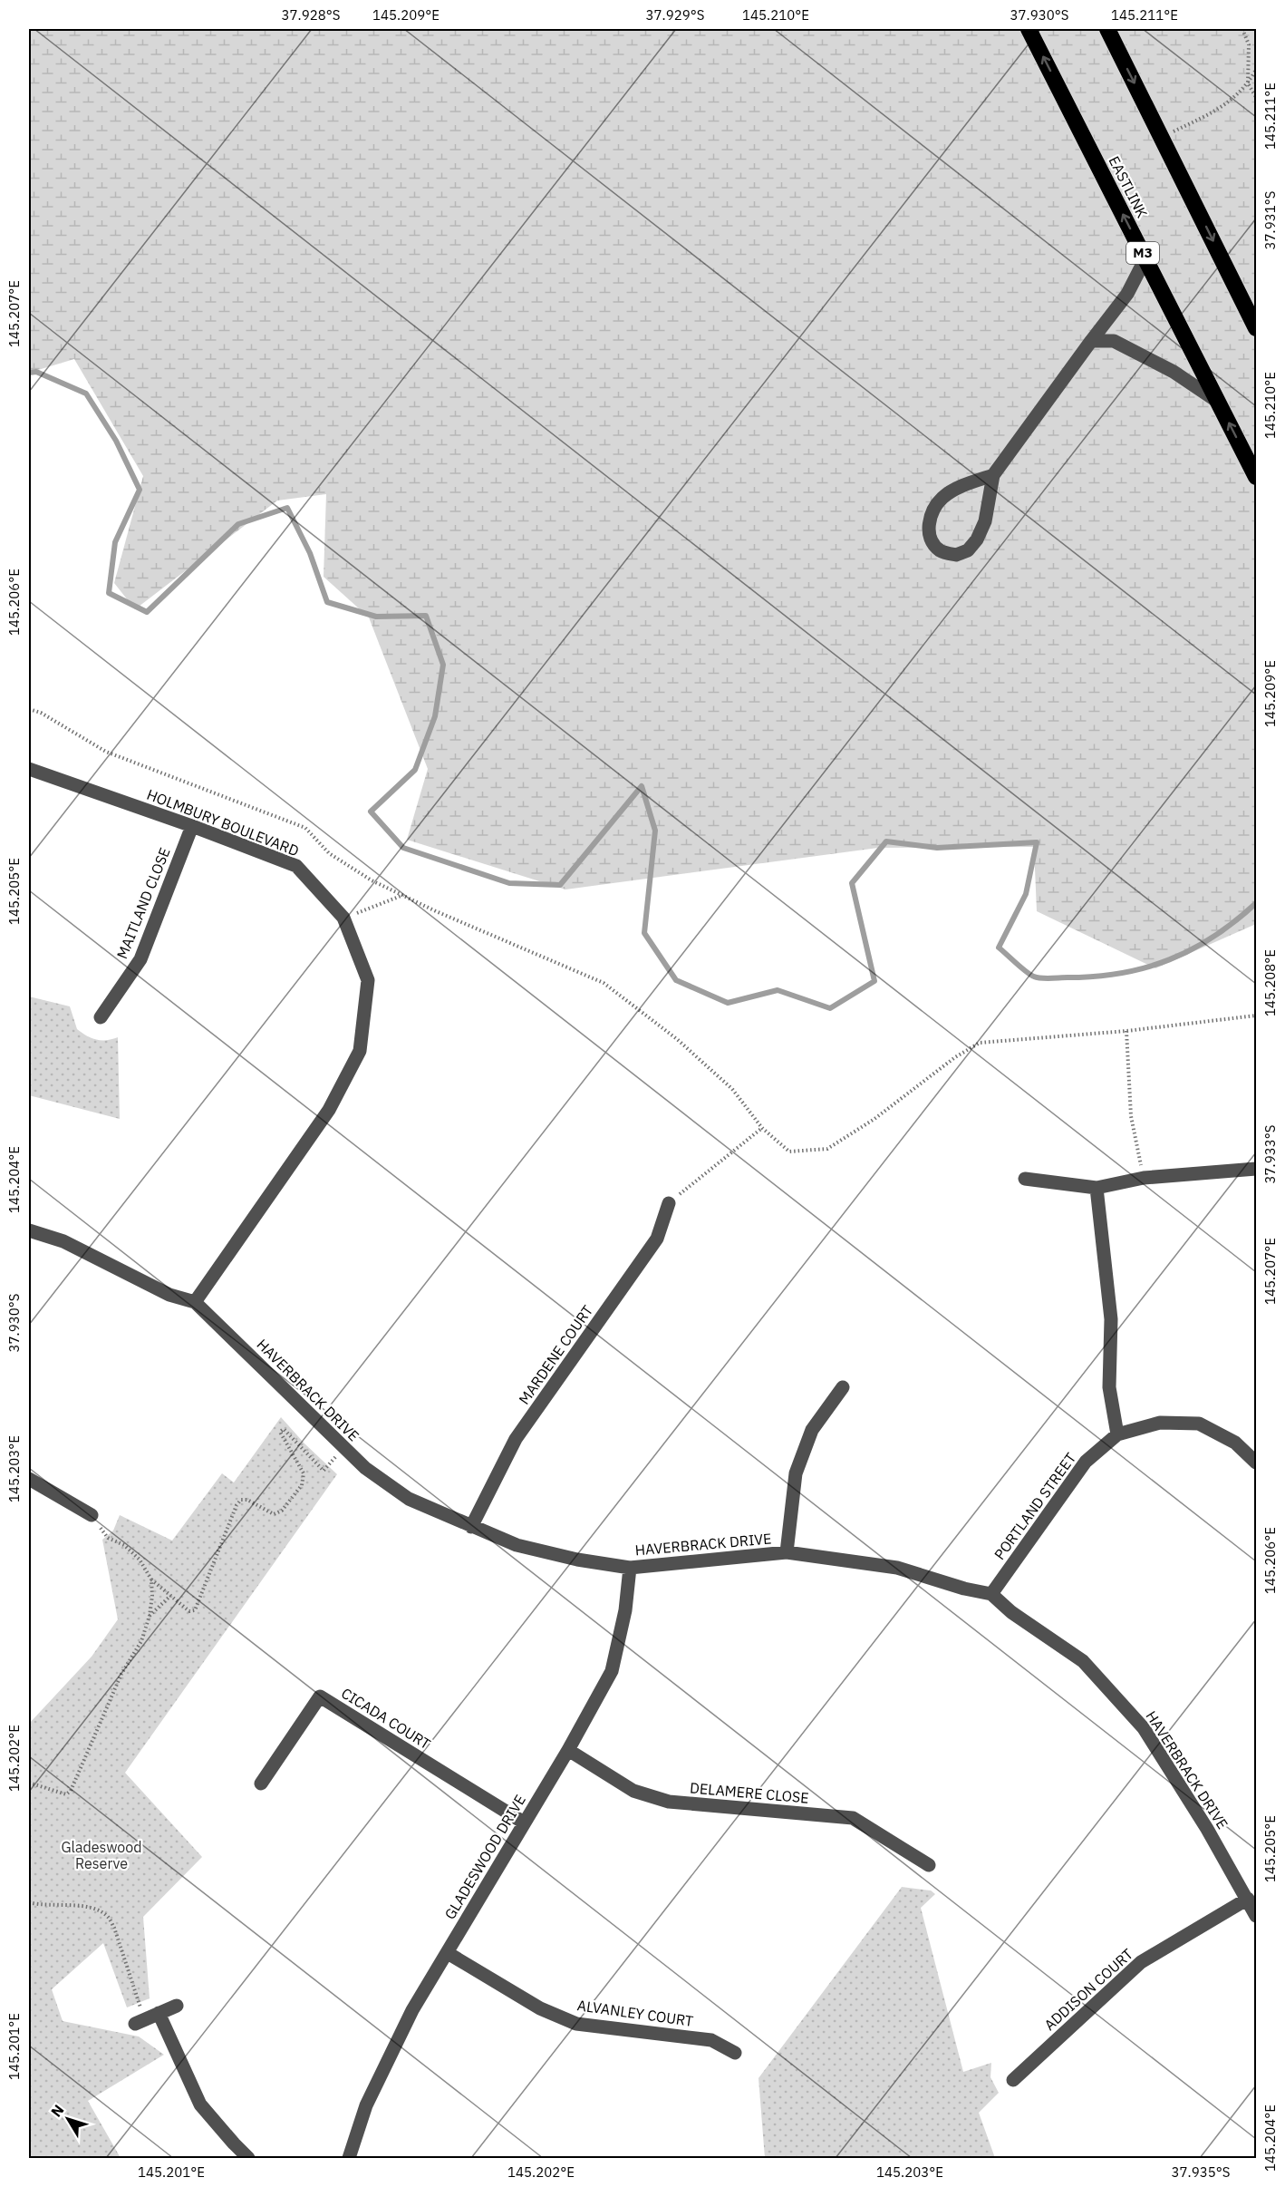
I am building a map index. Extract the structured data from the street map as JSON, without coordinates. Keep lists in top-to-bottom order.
{
  "streets": {
    "highway": ["EASTLINK", "M3"],
    "street": [
      "HOLMBURY BOULEVARD",
      "MAITLAND CLOSE",
      "MARDENE COURT",
      "HAVERBRACK DRIVE",
      "PORTLAND STREET",
      "CICADA COURT",
      "DELAMERE CLOSE",
      "GLADESWOOD DRIVE",
      "ADDISON COURT",
      "ALVANLEY COURT"
    ]
  },
  "crossings": [
    ["HOLMBURY BOULEVARD", "MAITLAND CLOSE"],
    ["HOLMBURY BOULEVARD", "HAVERBRACK DRIVE"],
    ["MARDENE COURT", "HAVERBRACK DRIVE"],
    ["HAVERBRACK DRIVE", "PORTLAND STREET"],
    ["HAVERBRACK DRIVE", "GLADESWOOD DRIVE"],
    ["HAVERBRACK DRIVE", "ADDISON COURT"],
    ["CICADA COURT", "GLADESWOOD DRIVE"],
    ["DELAMERE CLOSE", "GLADESWOOD DRIVE"],
    ["GLADESWOOD DRIVE", "ALVANLEY COURT"]
  ],
  "parks": ["Gladeswood Reserve"],
  "north": "top left",
  "coordinates": [
    "37.928°S",
    "145.209°E",
    "37.929°S",
    "145.210°E",
    "37.930°S",
    "145.211°E",
    "37.931°S",
    "145.207°E",
    "145.206°E",
    "145.205°E",
    "145.208°E",
    "37.933°S",
    "145.204°E",
    "145.203°E",
    "145.202°E",
    "145.201°E",
    "37.935°S"
  ]
}
